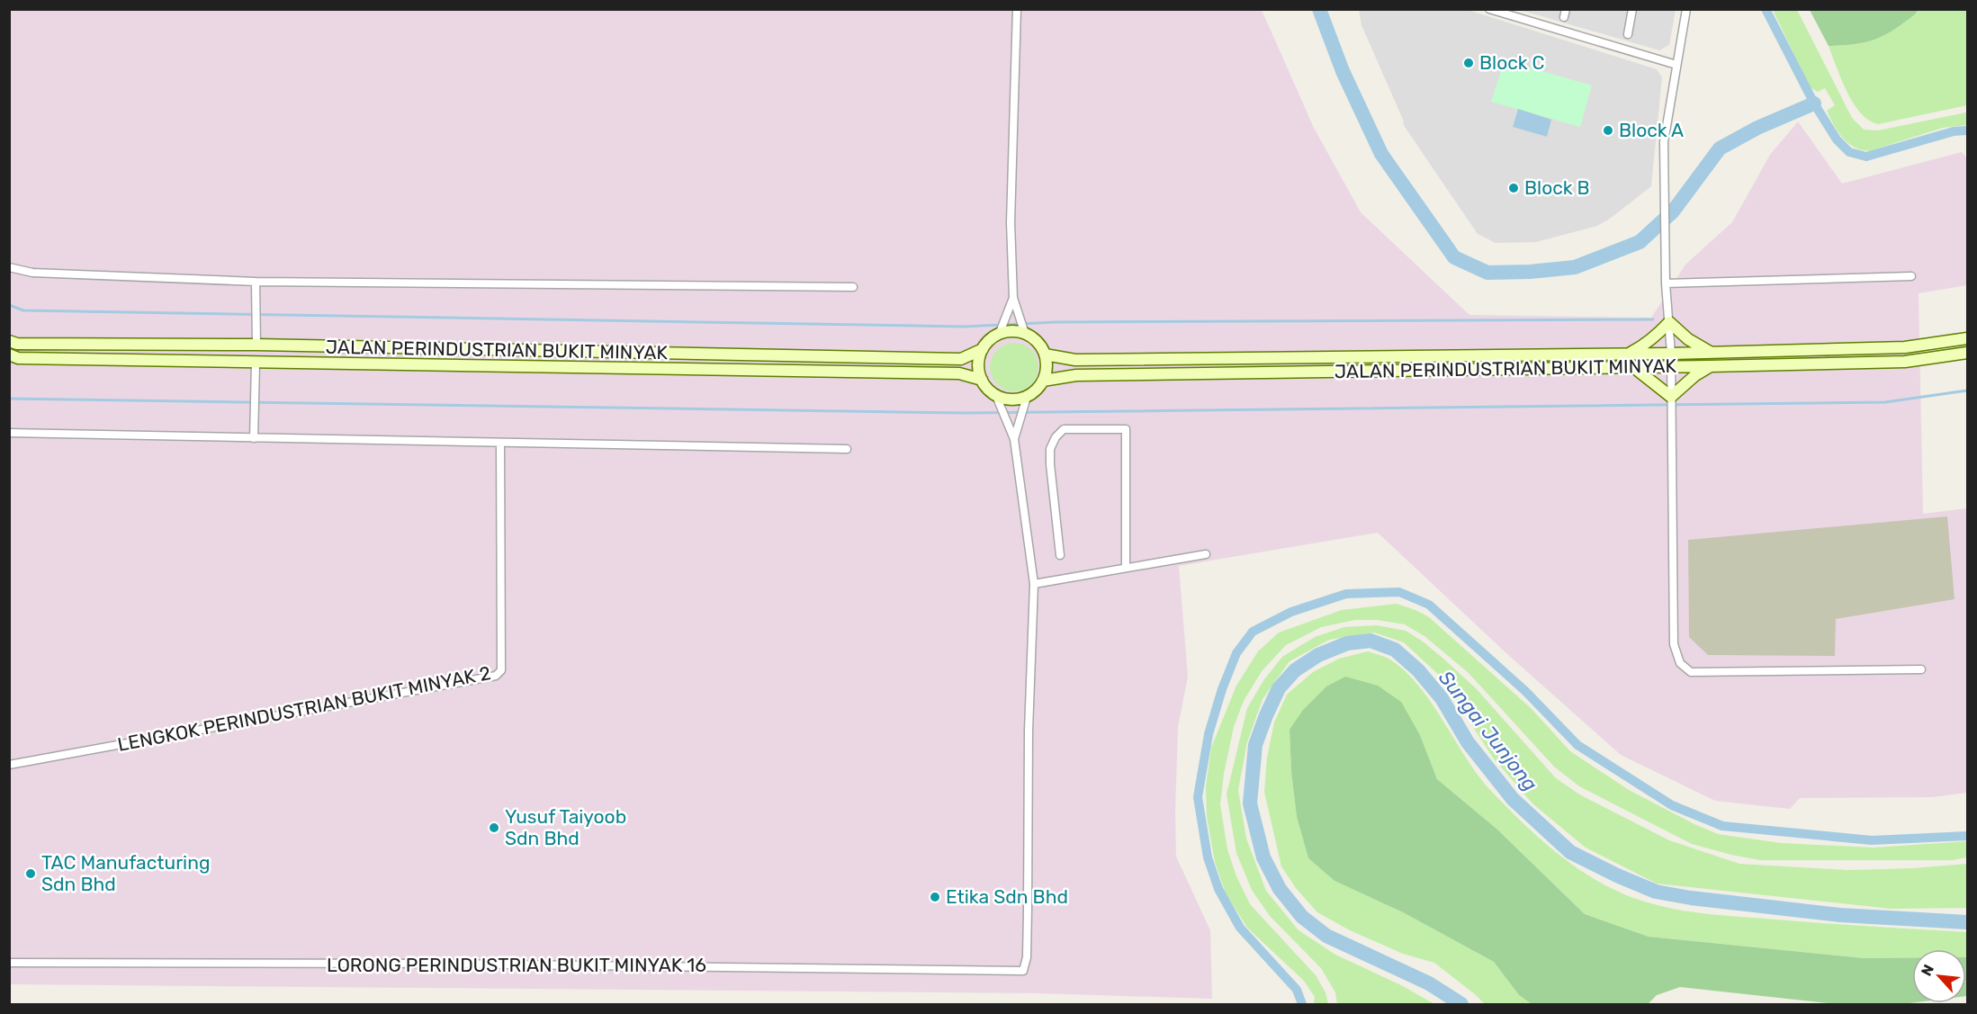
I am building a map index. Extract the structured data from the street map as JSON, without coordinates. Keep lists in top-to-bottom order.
{
  "streets": {
    "main road": ["JALAN PERINDUSTRIAN BUKIT MINYAK"],
    "street": ["LENGKOK PERINDUSTRIAN BUKIT MINYAK 2", "LORONG PERINDUSTRIAN BUKIT MINYAK 16"]
  },
  "water": ["Sungai Junjong"],
  "places": [
    "Block C",
    "Block A",
    "Block B",
    "Yusuf Taiyoob Sdn Bhd",
    "TAC Manufacturing Sdn Bhd",
    "Etika Sdn Bhd"
  ],
  "north": "top left"
}
